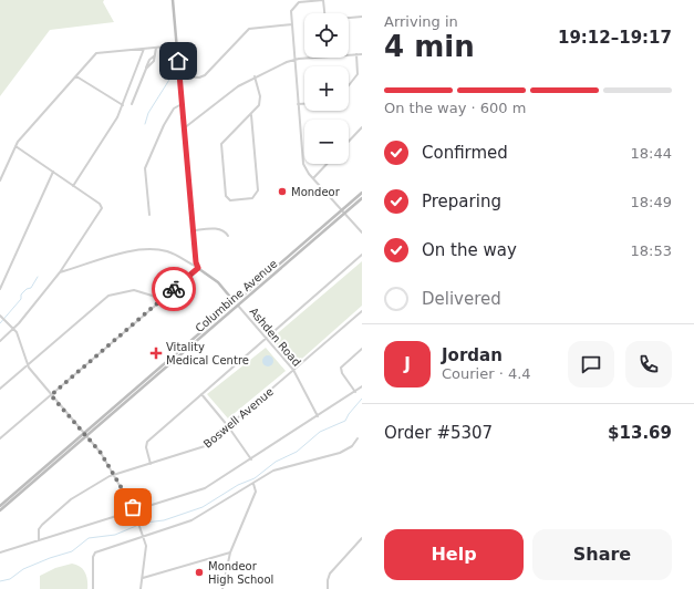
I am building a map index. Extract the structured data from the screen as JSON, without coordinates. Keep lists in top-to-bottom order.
{
  "streets": {
    "main road": ["Columbine Avenue", "Ashden Road"],
    "street": ["Boswell Avenue"]
  },
  "crossings": [
    ["Columbine Avenue", "Ashden Road"],
    ["Ashden Road", "Boswell Avenue"]
  ],
  "places": {
    "other": ["Mondeor", "Mondeor High School"],
    "health": ["Vitality Medical Centre"]
  },
  "page": {
    "heading": ["4 min", "Arriving in", "19:12–19:17"],
    "panel": [
      "Jordan",
      "Courier · 4.4",
      "Order #5307",
      "$13.69"
    ],
    "map_buttons": ["+", "−"],
    "bar": "On the way · 600 m",
    "list": [
      ["Confirmed", "18:44"],
      ["Preparing", "18:49"],
      ["On the way", "18:53"],
      "Delivered"
    ],
    "round": "J",
    "buttons": ["Help", "Share"]
  }
}
